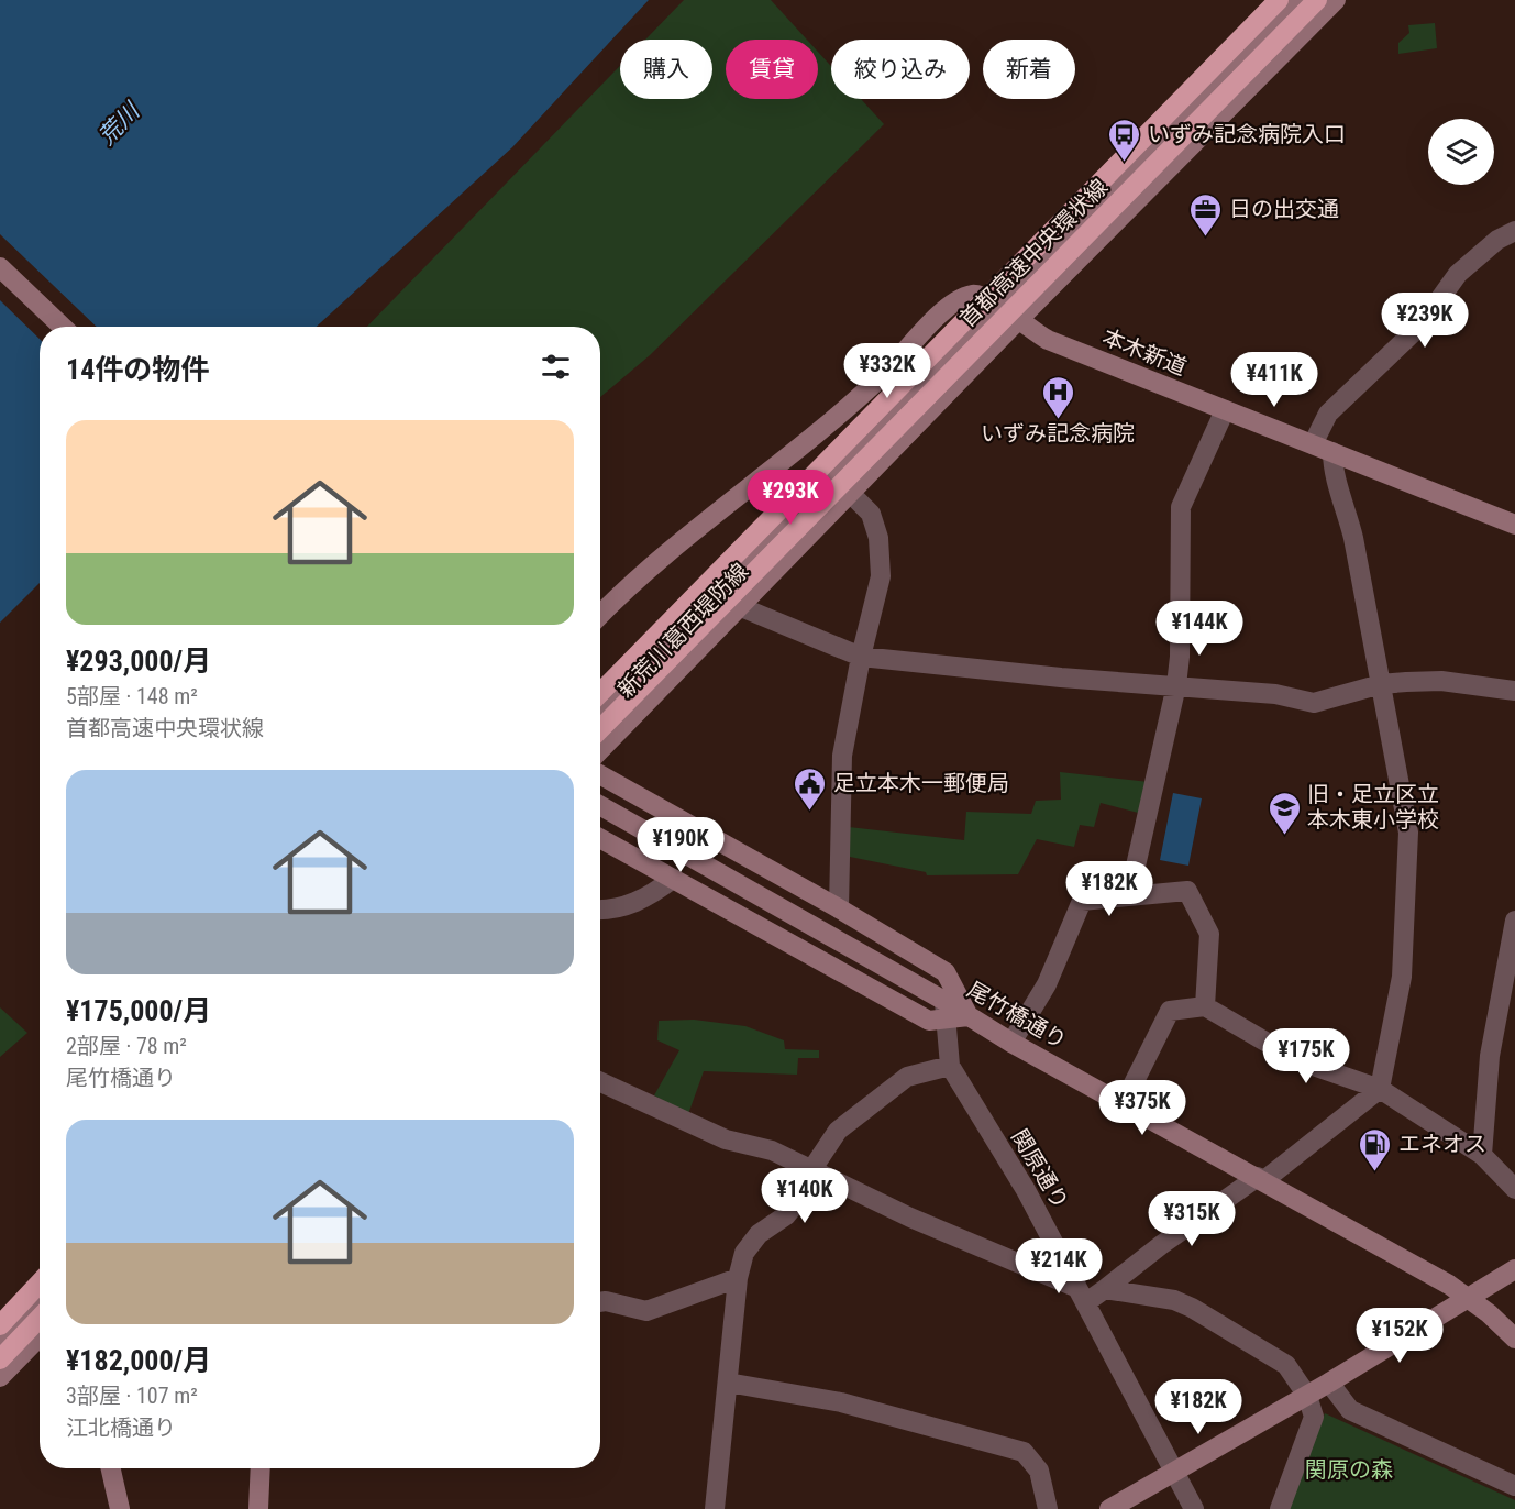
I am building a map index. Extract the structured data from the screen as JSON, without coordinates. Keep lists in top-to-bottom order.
{
  "streets": {
    "highway": ["首都高速中央環状線"],
    "main road": ["本木新道", "新荒川葛西堤防線", "尾竹橋通り"],
    "street": ["関原通り"]
  },
  "crossings": [
    ["本木新道", "新荒川葛西堤防線"]
  ],
  "water": ["荒川"],
  "parks": ["関原の森"],
  "places": {
    "bus stop": ["いずみ記念病院入口"],
    "office": ["日の出交通"],
    "hospital": ["いずみ記念病院"],
    "public building": ["足立本木一郵便局"],
    "school or university": ["旧・足立区立 本木東小学校"],
    "fuel station": ["エネオス"]
  },
  "page": {
    "chip": [
      "購入",
      "賃貸",
      "絞り込み",
      "新着"
    ],
    "price": [
      "¥239K",
      "¥332K",
      "¥411K",
      "¥293K",
      "¥144K",
      "¥190K",
      "¥182K",
      "¥175K",
      "¥375K",
      "¥140K",
      "¥315K",
      "¥214K",
      "¥152K",
      "¥182K"
    ],
    "heading": "14件の物件",
    "list": [
      {
        "name": "¥293,000/月",
        "note": "5部屋 · 148 m² · 首都高速中央環状線"
      },
      {
        "name": "¥175,000/月",
        "note": "2部屋 · 78 m² · 尾竹橋通り"
      },
      {
        "name": "¥182,000/月",
        "note": "3部屋 · 107 m² · 江北橋通り"
      }
    ]
  }
}
